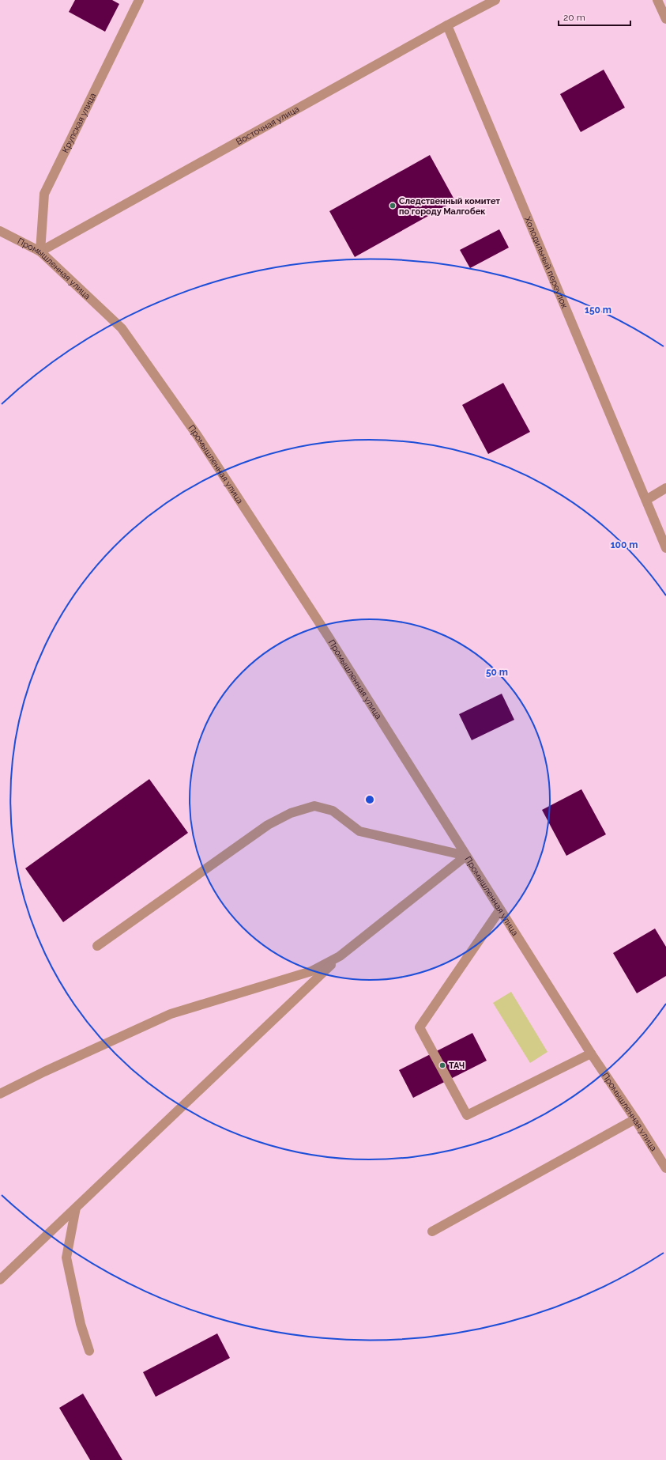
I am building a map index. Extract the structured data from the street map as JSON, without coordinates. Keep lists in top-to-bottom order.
{
  "streets": {
    "street": [
      "Крупская улица",
      "Восточная улица",
      "Холодильный переулок",
      "Промышленная улица"
    ]
  },
  "crossings": [
    ["Крупская улица", "Восточная улица"],
    ["Крупская улица", "Промышленная улица"],
    ["Восточная улица", "Холодильный переулок"],
    ["Восточная улица", "Промышленная улица"]
  ],
  "places": ["Следственный комитет по городу Малгобек", "ТАЧ"],
  "scale_bar": "20 m",
  "rings": ["150 m", "100 m", "50 m"]
}
